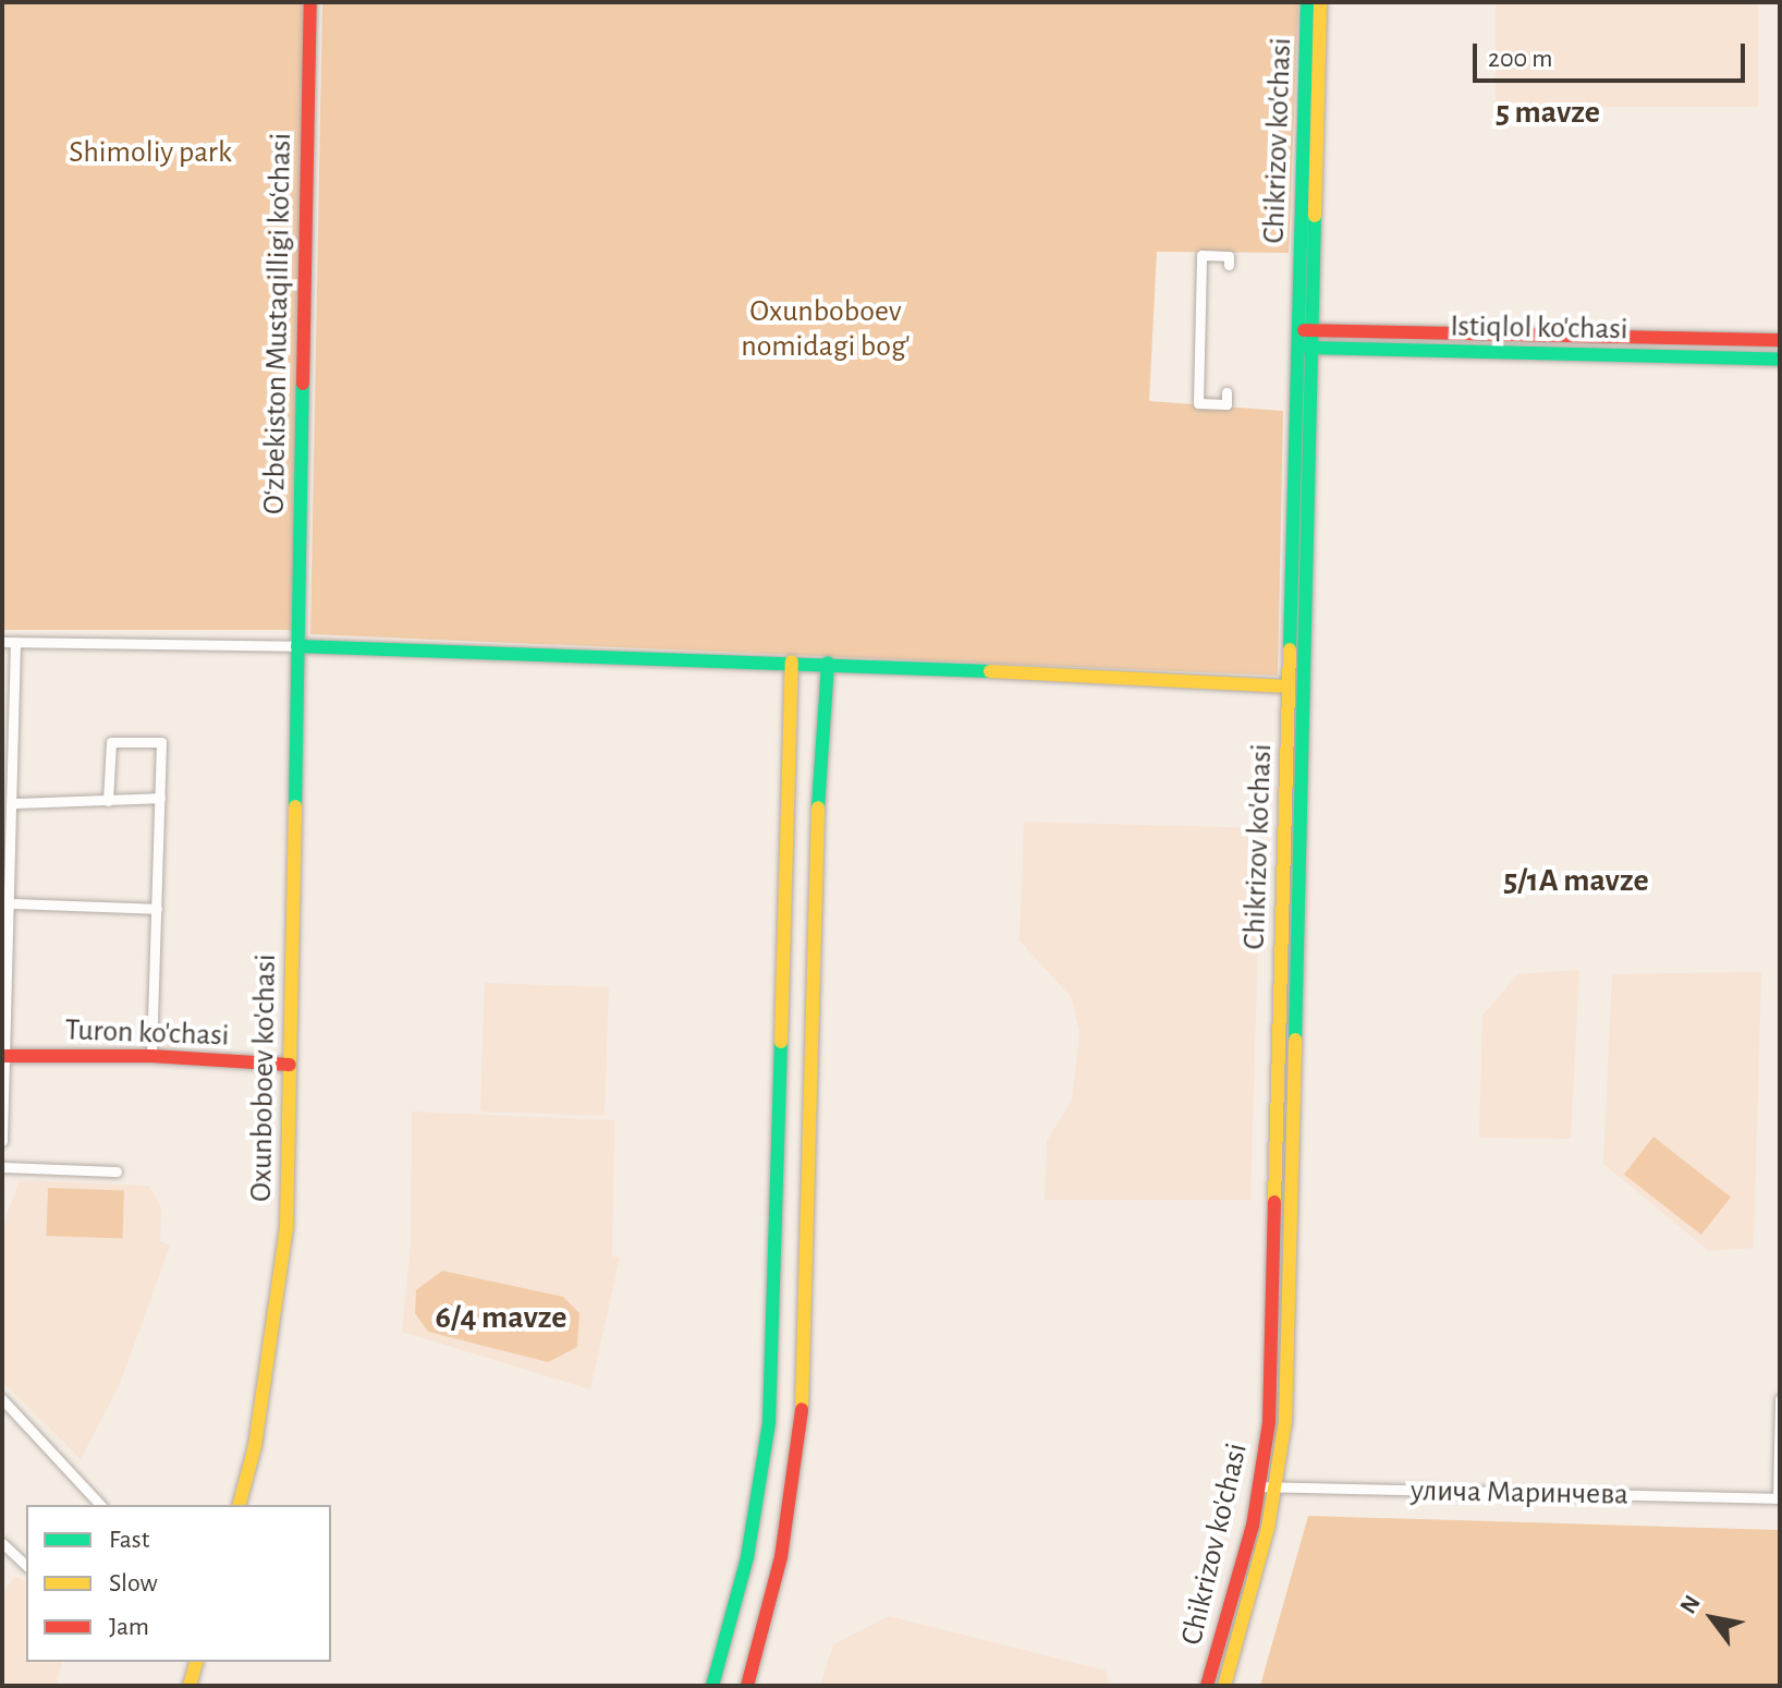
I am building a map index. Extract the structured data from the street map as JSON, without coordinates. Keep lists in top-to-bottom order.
{
  "streets": {
    "main road": [
      "Chikrizov ko'chasi",
      "O‘zbekiston Mustaqilligi ko‘chasi",
      "Istiqlol ko'chasi",
      "Turon ko'chasi",
      "Oxunboboev ko'chasi"
    ],
    "street": ["улича Маринчева"]
  },
  "crossings": [
    ["Chikrizov ko'chasi", "Istiqlol ko'chasi"],
    ["Chikrizov ko'chasi", "улича Маринчева"],
    ["O‘zbekiston Mustaqilligi ko‘chasi", "Oxunboboev ko'chasi"],
    ["Turon ko'chasi", "Oxunboboev ko'chasi"]
  ],
  "districts": ["5 mavze", "5/1A mavze", "6/4 mavze"],
  "parks": ["Shimoliy park", "Oxunboboev nomidagi bog'"],
  "legend": ["Fast", "Slow", "Jam"],
  "scale_bar": "200 m",
  "north": "top left"
}
